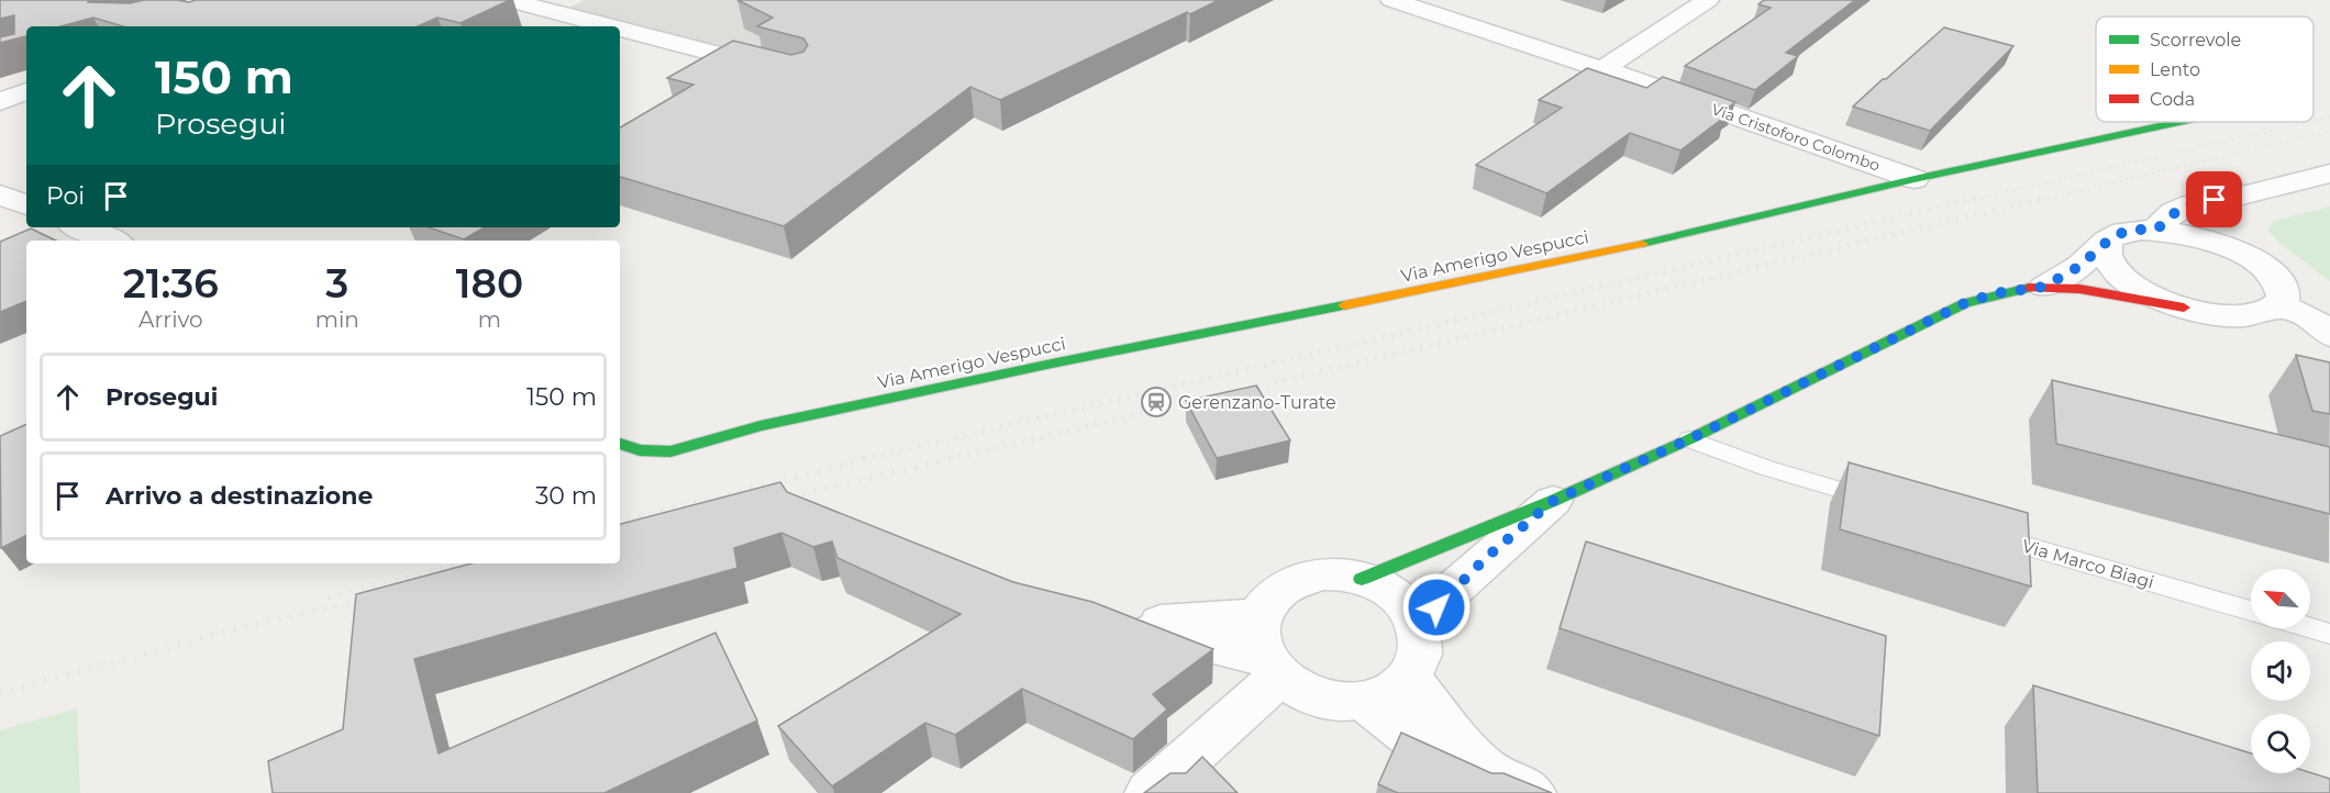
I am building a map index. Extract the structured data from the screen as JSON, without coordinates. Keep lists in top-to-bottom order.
{
  "streets": {
    "street": ["Via Cristoforo Colombo", "Via Amerigo Vespucci"],
    "lane": ["Via Marco Biagi"]
  },
  "crossings": [
    ["Via Cristoforo Colombo", "Via Amerigo Vespucci"]
  ],
  "places": {
    "station": ["Gerenzano-Turate"]
  },
  "legend": ["Scorrevole", "Lento", "Coda"],
  "north": "top left",
  "page": {
    "turn": ["150 m", "Prosegui"],
    "then": "Poi",
    "eta": [
      "21:36",
      "Arrivo",
      "3",
      "min",
      "180",
      "m"
    ],
    "list": [
      {
        "name": "Prosegui",
        "value": "150 m"
      },
      {
        "name": "Arrivo a destinazione",
        "value": "30 m"
      }
    ]
  }
}
